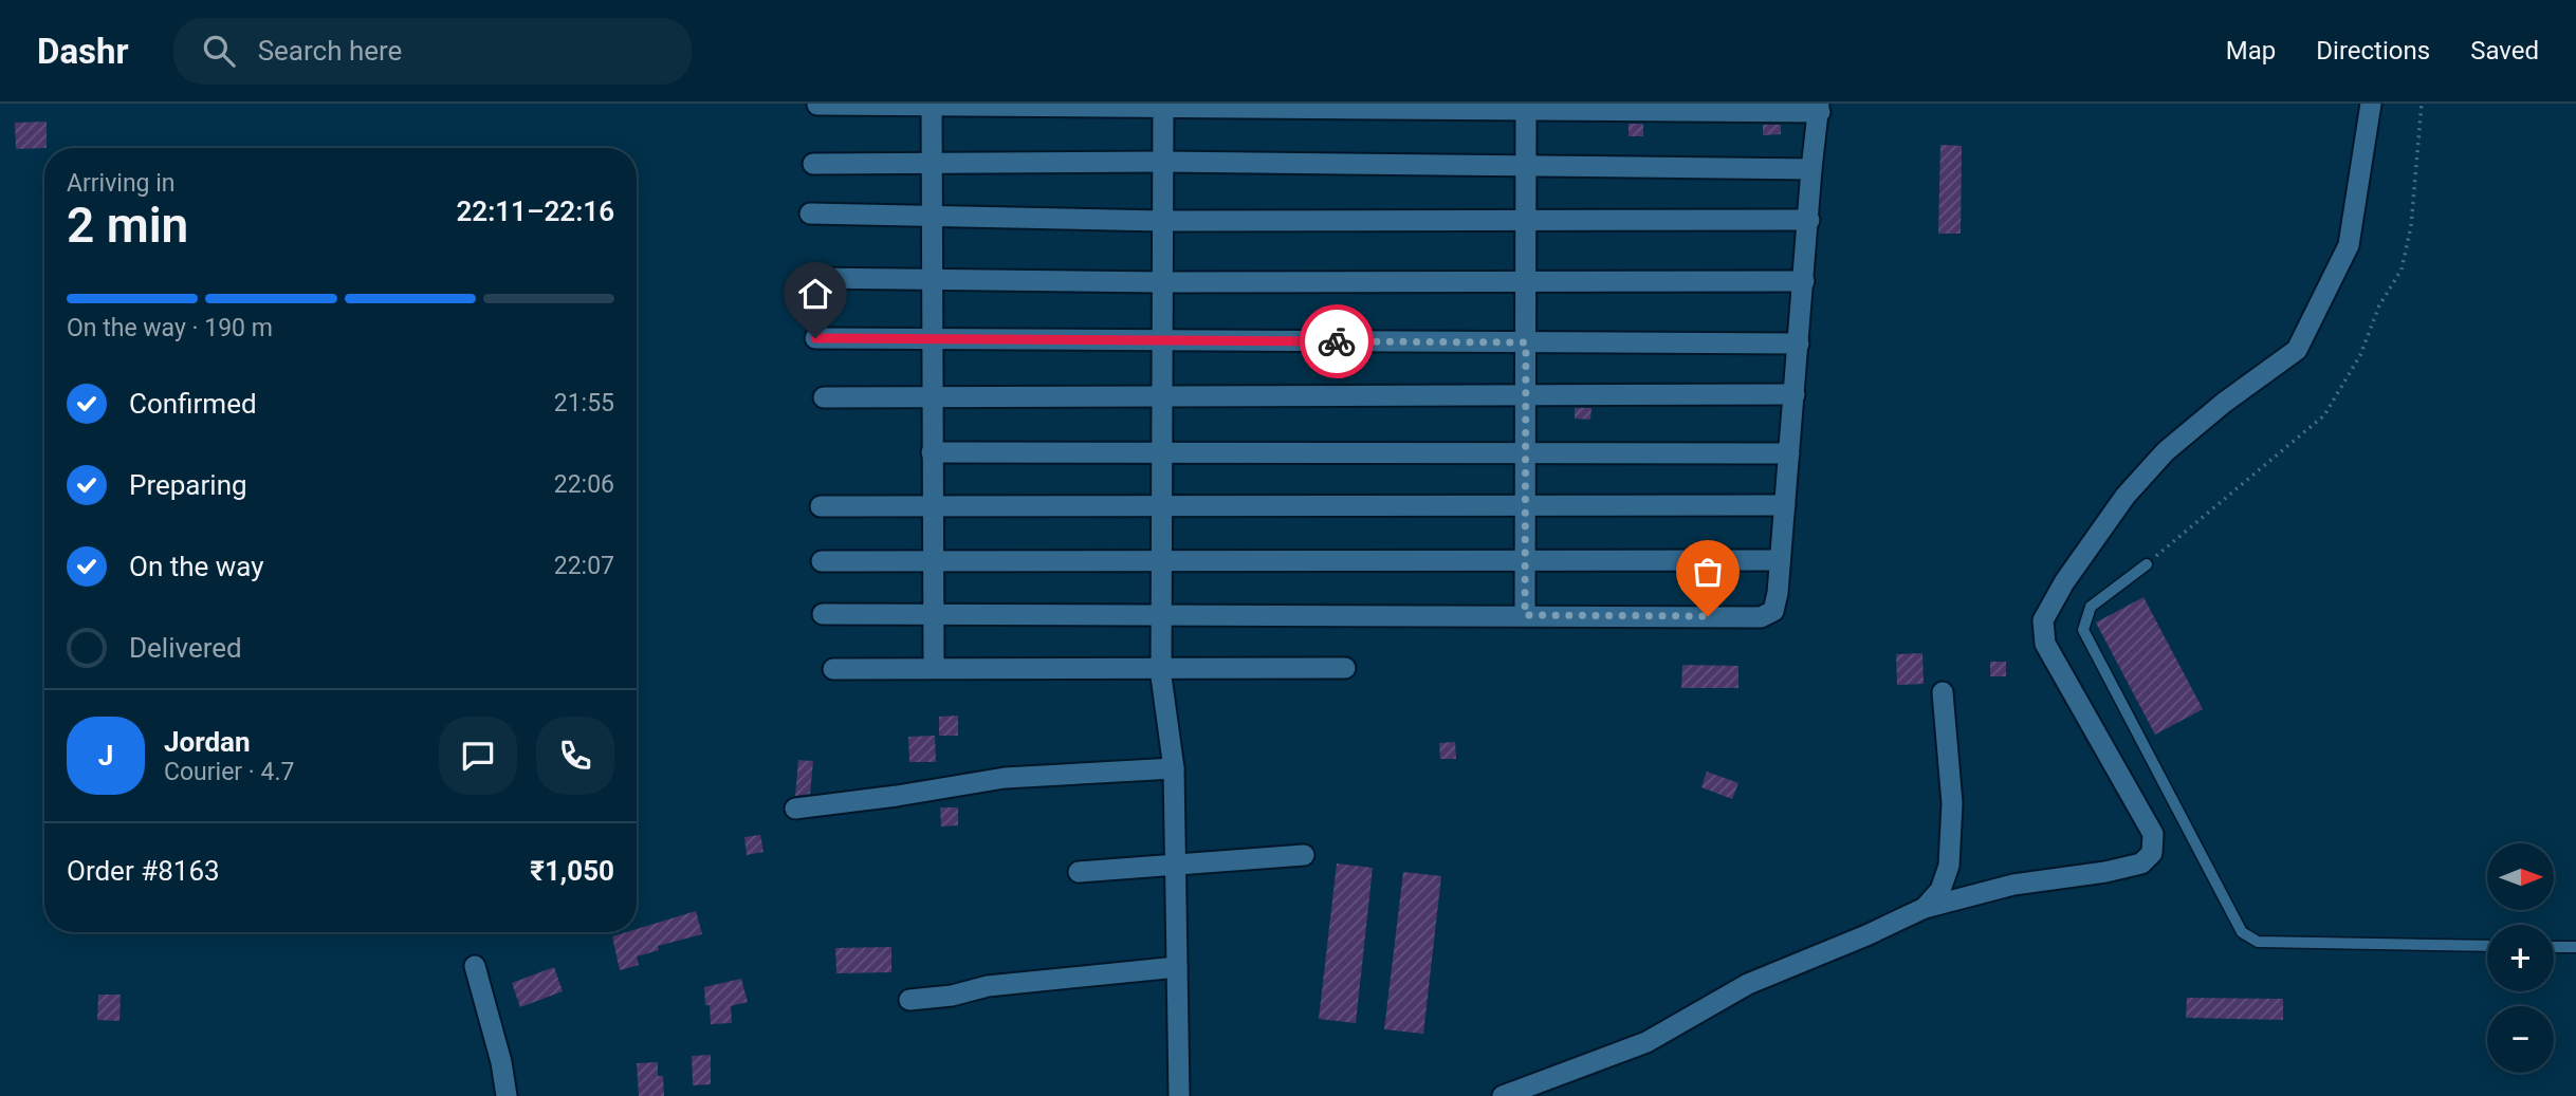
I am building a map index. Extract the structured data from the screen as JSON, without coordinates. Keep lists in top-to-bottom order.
{
  "north": "right",
  "page": {
    "header": "Dashr",
    "search": "Search here",
    "nav": ["Map", "Directions", "Saved"],
    "heading": ["2 min", "Arriving in", "22:11–22:16"],
    "panel": [
      "Jordan",
      "Courier · 4.7",
      "Order #8163",
      "₹1,050"
    ],
    "bar": "On the way · 190 m",
    "list": [
      ["Confirmed", "21:55"],
      ["Preparing", "22:06"],
      ["On the way", "22:07"],
      "Delivered"
    ],
    "round": "J",
    "map_buttons": ["+", "−"]
  }
}
